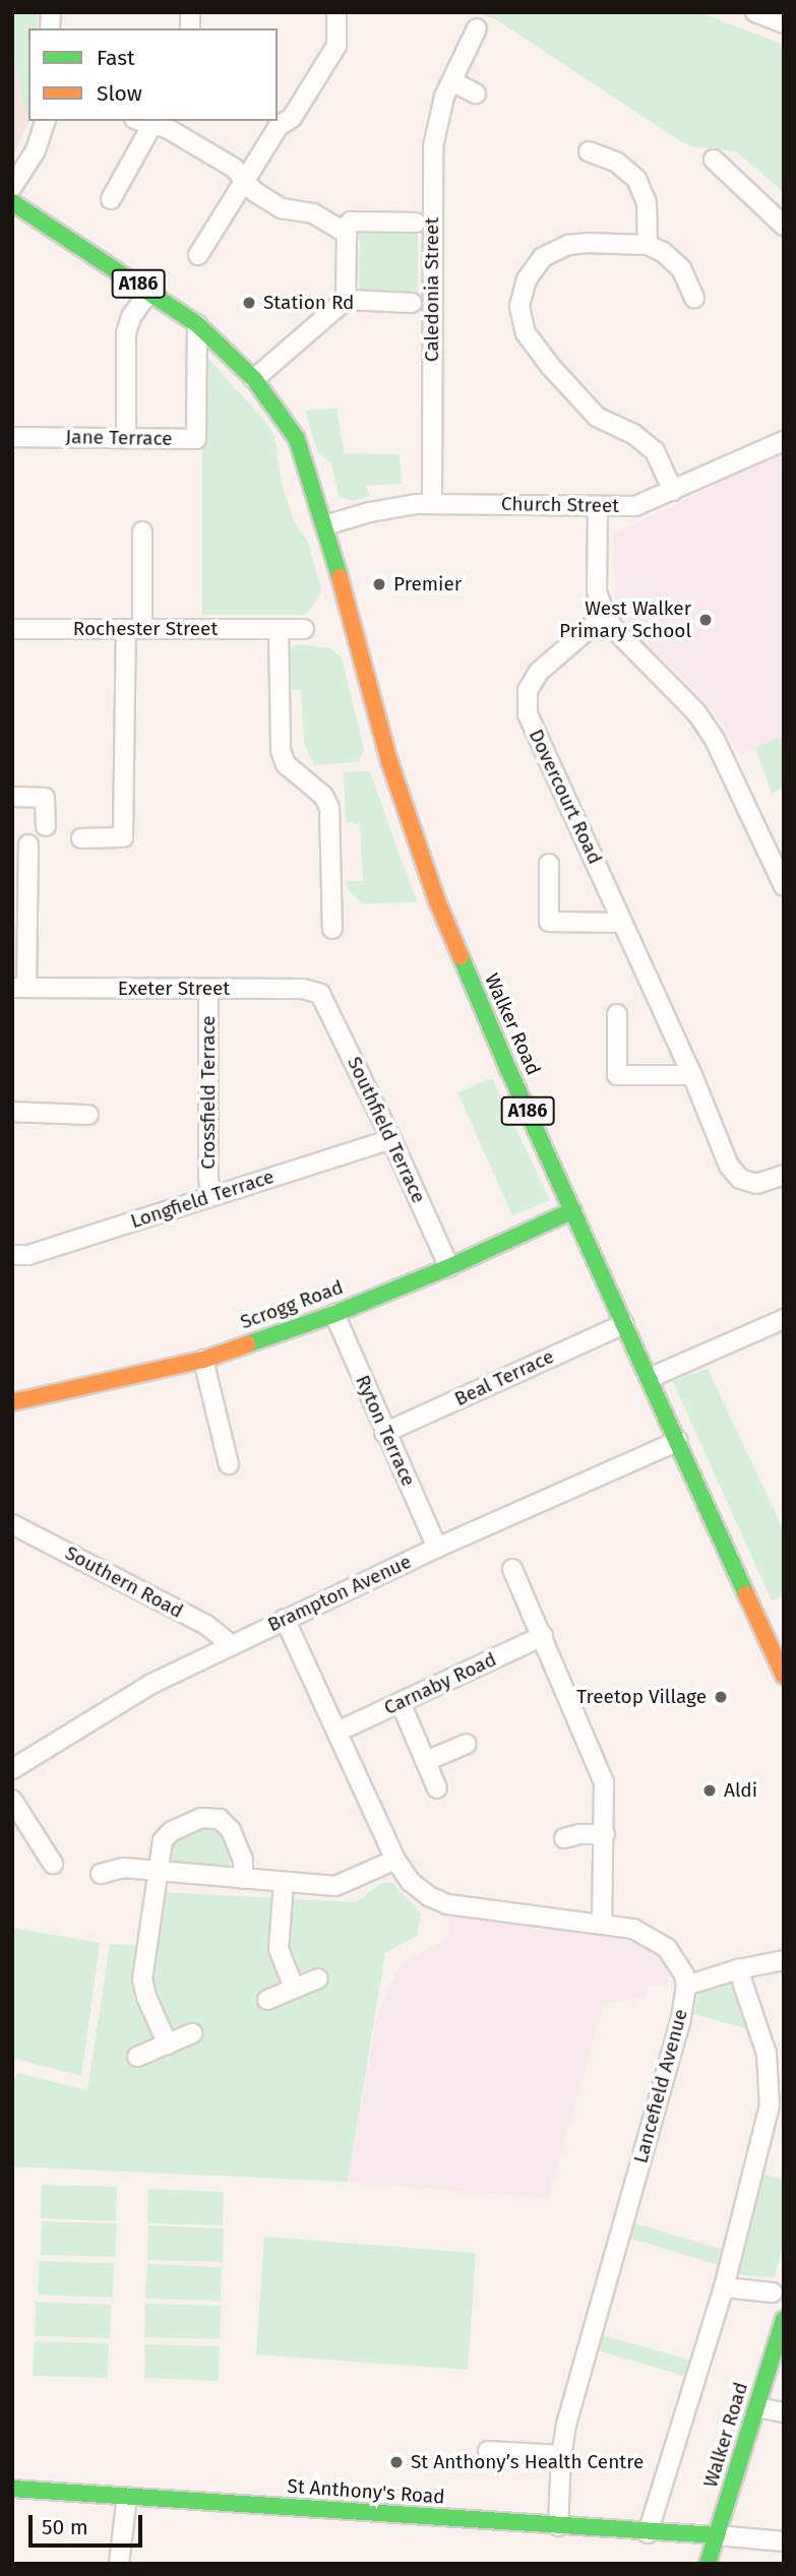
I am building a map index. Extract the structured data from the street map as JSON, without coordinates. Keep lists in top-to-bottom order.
{
  "streets": {
    "main road": [
      "A186",
      "Walker Road",
      "Scrogg Road",
      "St Anthony's Road"
    ],
    "street": [
      "Caledonia Street",
      "Jane Terrace",
      "Church Street",
      "Rochester Street",
      "Dovercourt Road",
      "Exeter Street",
      "Crossfield Terrace",
      "Southfield Terrace",
      "Longfield Terrace",
      "Beal Terrace",
      "Ryton Terrace",
      "Southern Road",
      "Brampton Avenue",
      "Carnaby Road",
      "Lancefield Avenue"
    ]
  },
  "crossings": [
    ["A186", "Jane Terrace"],
    ["A186", "Church Street"],
    ["A186", "Walker Road"],
    ["Caledonia Street", "Church Street"],
    ["Church Street", "Walker Road"],
    ["Exeter Street", "Crossfield Terrace"],
    ["Exeter Street", "Southfield Terrace"],
    ["Walker Road", "Scrogg Road"],
    ["Walker Road", "Beal Terrace"],
    ["Walker Road", "Brampton Avenue"],
    ["Walker Road", "St Anthony's Road"],
    ["Crossfield Terrace", "Longfield Terrace"],
    ["Southfield Terrace", "Longfield Terrace"],
    ["Southfield Terrace", "Scrogg Road"],
    ["Scrogg Road", "Ryton Terrace"],
    ["Beal Terrace", "Ryton Terrace"],
    ["Ryton Terrace", "Brampton Avenue"],
    ["Southern Road", "Brampton Avenue"],
    ["Brampton Avenue", "Lancefield Avenue"],
    ["Carnaby Road", "Lancefield Avenue"],
    ["Lancefield Avenue", "St Anthony's Road"]
  ],
  "places": [
    "Station Rd",
    "Premier",
    "West Walker Primary School",
    "Treetop Village",
    "Aldi",
    "St Anthony’s Health Centre"
  ],
  "legend": ["Fast", "Slow"],
  "scale_bar": "50 m"
}
